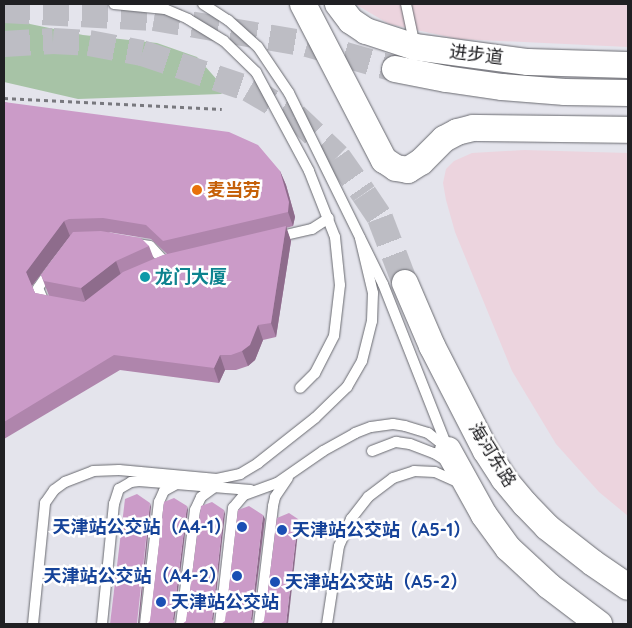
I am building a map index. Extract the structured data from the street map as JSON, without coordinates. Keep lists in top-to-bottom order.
{
  "streets": {
    "main road": ["进步道", "海河东路"]
  },
  "places": [
    "麦当劳",
    "龙门大厦",
    "天津站公交站（A4-1）",
    "天津站公交站（A5-1）",
    "天津站公交站（A4-2）",
    "天津站公交站（A5-2）",
    "天津站公交站"
  ]
}
